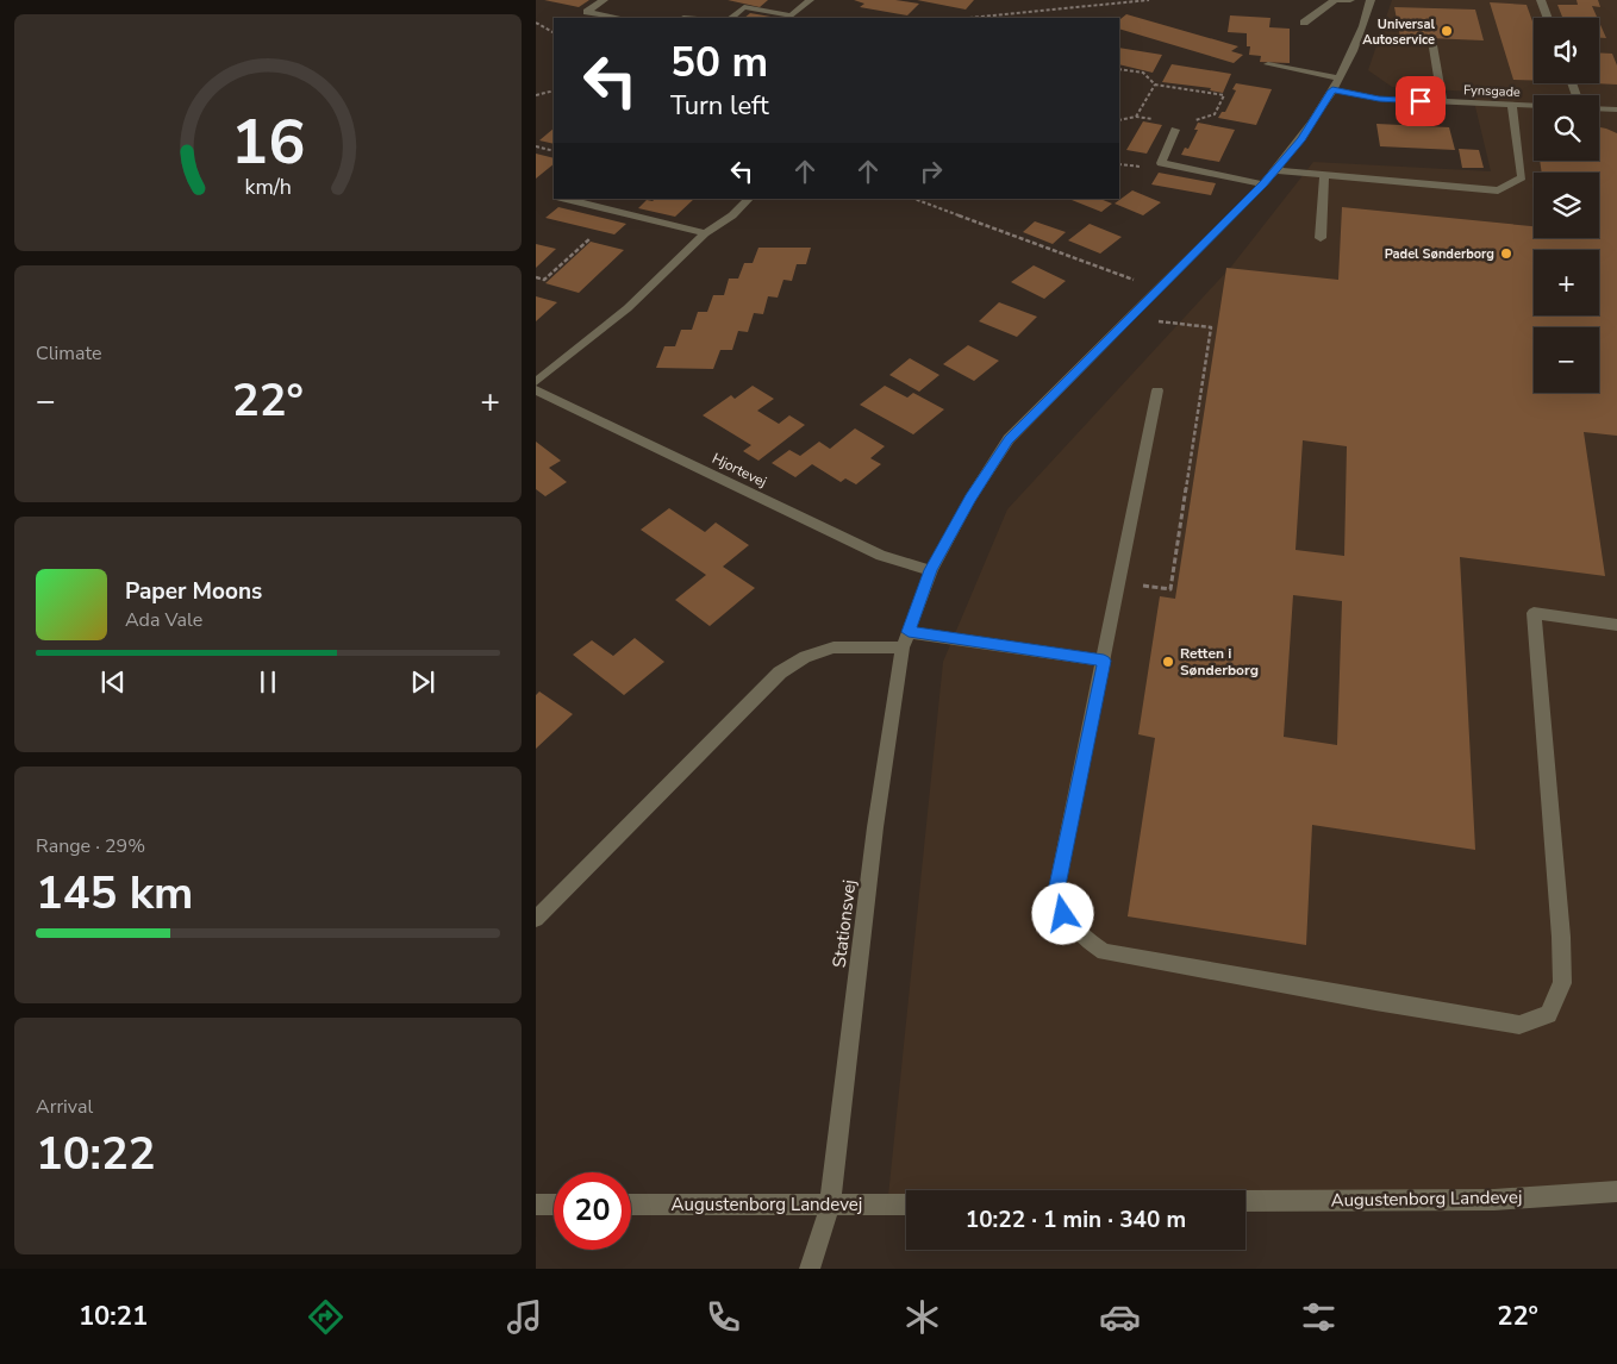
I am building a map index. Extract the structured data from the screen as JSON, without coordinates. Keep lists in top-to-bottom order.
{
  "streets": {
    "street": [
      "Fynsgade",
      "Hjortevej",
      "Stationsvej",
      "Augustenborg Landevej"
    ]
  },
  "crossings": [
    ["Fynsgade", "Stationsvej"],
    ["Hjortevej", "Stationsvej"],
    ["Stationsvej", "Augustenborg Landevej"]
  ],
  "places": ["Universal Autoservice", "Padel Sønderborg", "Retten i Sønderborg"],
  "page": {
    "map_buttons": ["+", "−"],
    "turn": ["50 m", "Turn left"],
    "tile": [
      "Climate",
      ["Range · 29%", "145 km"],
      ["Arrival", "10:22"]
    ],
    "heat": ["−", "22°", "+"],
    "song": ["Paper Moons", "Ada Vale"],
    "limit": "20",
    "trip": "10:22 · 1 min · 340 m",
    "tabs": ["10:21", "22°"],
    "gauge": ["16", "km/h"]
  }
}
